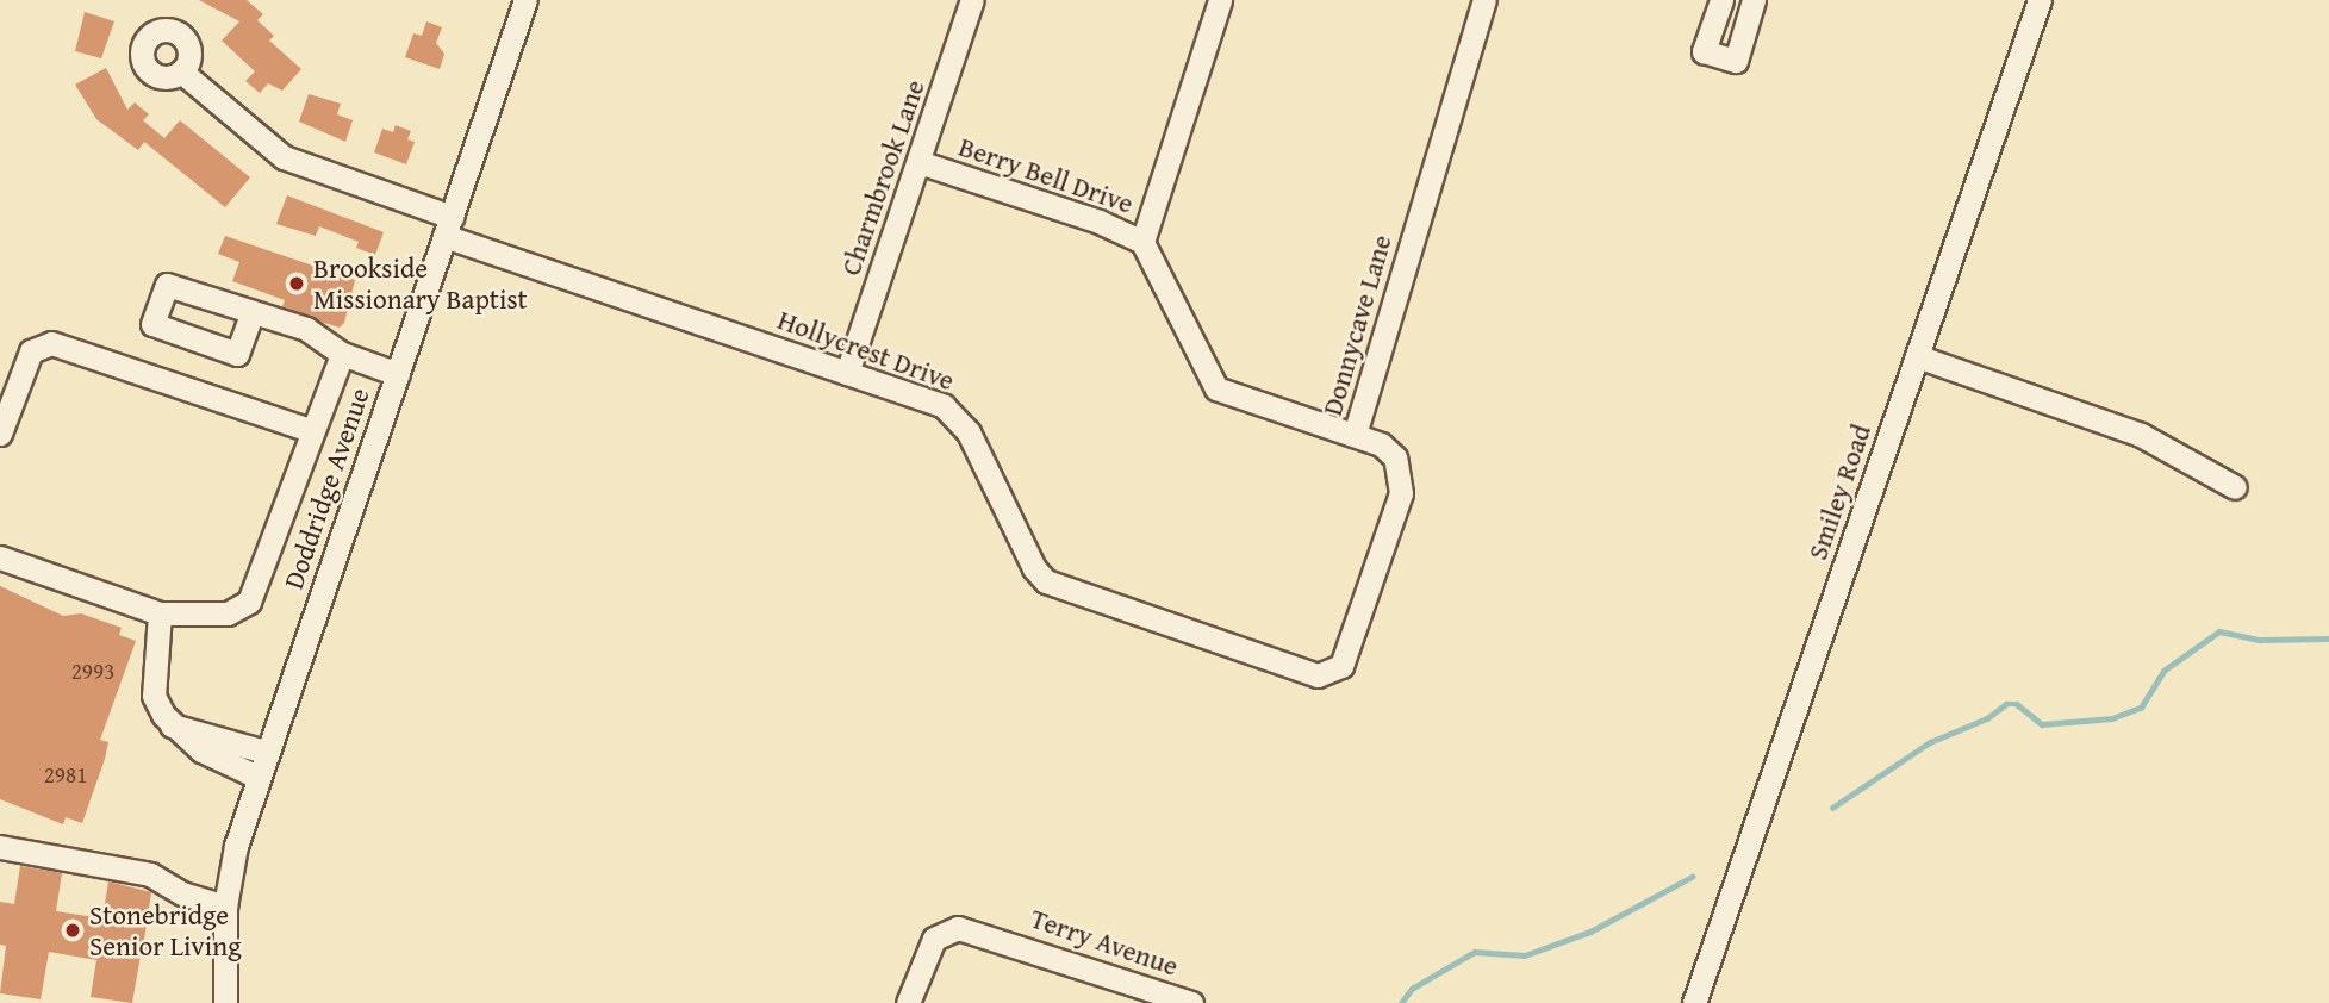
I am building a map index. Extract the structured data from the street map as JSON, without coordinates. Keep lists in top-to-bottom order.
{
  "streets": {
    "street": [
      "Berry Bell Drive",
      "Charmbrook Lane",
      "Donnycave Lane",
      "Hollycrest Drive",
      "Doddridge Avenue",
      "Smiley Road",
      "Terry Avenue"
    ]
  },
  "crossings": [
    ["Berry Bell Drive", "Charmbrook Lane"],
    ["Berry Bell Drive", "Donnycave Lane"],
    ["Charmbrook Lane", "Hollycrest Drive"],
    ["Donnycave Lane", "Hollycrest Drive"],
    ["Hollycrest Drive", "Doddridge Avenue"]
  ],
  "places": ["Brookside Missionary Baptist", "Stonebridge Senior Living"],
  "house_numbers": ["2993", "2981"]
}
